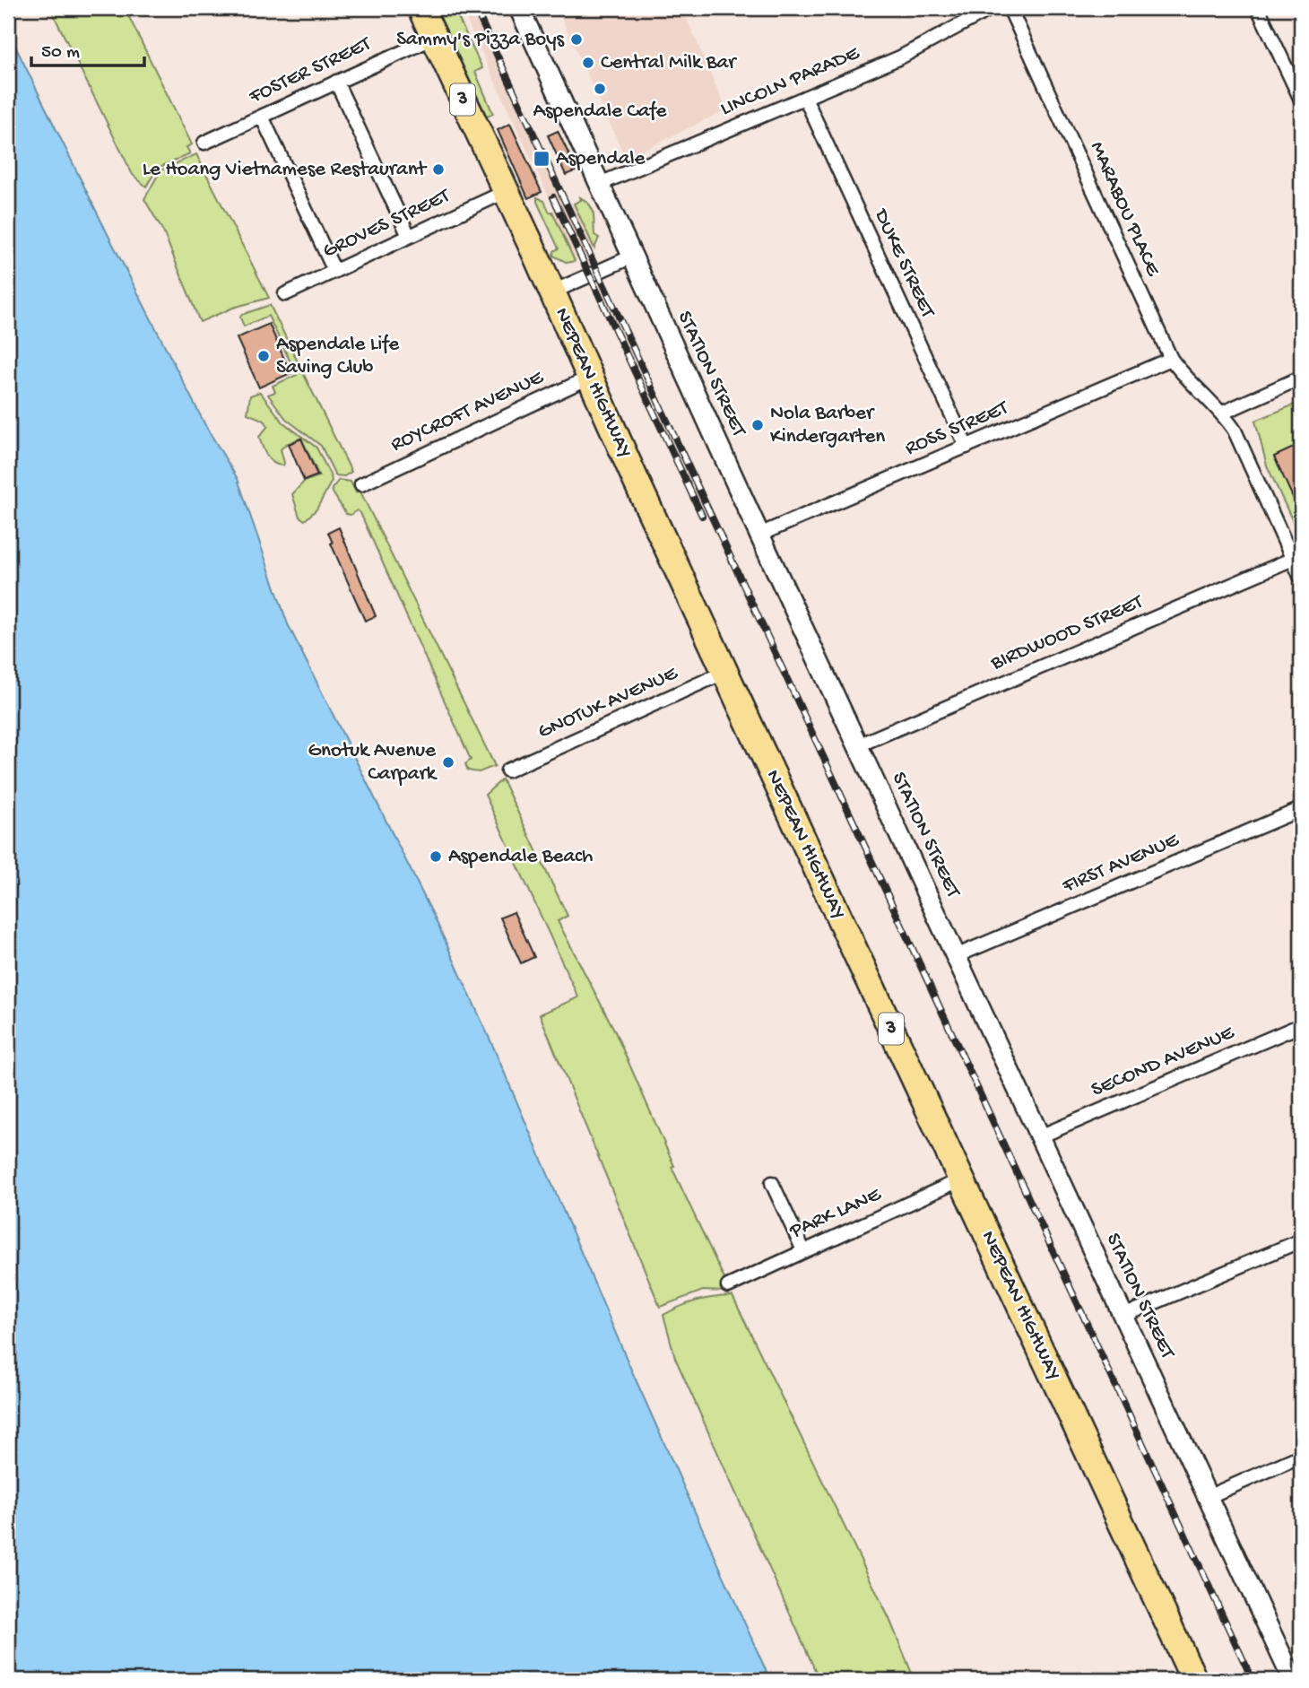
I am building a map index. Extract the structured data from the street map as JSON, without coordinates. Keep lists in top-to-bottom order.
{
  "streets": {
    "highway": ["3", "NEPEAN HIGHWAY"],
    "street": [
      "FOSTER STREET",
      "LINCOLN PARADE",
      "MARABOU PLACE",
      "GROVES STREET",
      "DUKE STREET",
      "STATION STREET",
      "ROYCROFT AVENUE",
      "ROSS STREET",
      "BIRDWOOD STREET",
      "GNOTUK AVENUE",
      "FIRST AVENUE",
      "SECOND AVENUE",
      "PARK LANE"
    ]
  },
  "crossings": [
    ["FOSTER STREET", "NEPEAN HIGHWAY"],
    ["LINCOLN PARADE", "DUKE STREET"],
    ["LINCOLN PARADE", "STATION STREET"],
    ["MARABOU PLACE", "ROSS STREET"],
    ["MARABOU PLACE", "BIRDWOOD STREET"],
    ["GROVES STREET", "NEPEAN HIGHWAY"],
    ["DUKE STREET", "ROSS STREET"],
    ["STATION STREET", "ROSS STREET"],
    ["STATION STREET", "BIRDWOOD STREET"],
    ["STATION STREET", "FIRST AVENUE"],
    ["STATION STREET", "SECOND AVENUE"],
    ["NEPEAN HIGHWAY", "ROYCROFT AVENUE"],
    ["NEPEAN HIGHWAY", "GNOTUK AVENUE"],
    ["NEPEAN HIGHWAY", "PARK LANE"]
  ],
  "places": {
    "other": [
      "Sammy's Pizza Boys",
      "Central Milk Bar",
      "Aspendale Cafe",
      "Le Hoang Vietnamese Restaurant",
      "Aspendale Life Saving Club",
      "Nola Barber Kindergarten",
      "Gnotuk Avenue Carpark",
      "Aspendale Beach"
    ],
    "transit": ["Aspendale"]
  },
  "scale_bar": "50 m"
}
